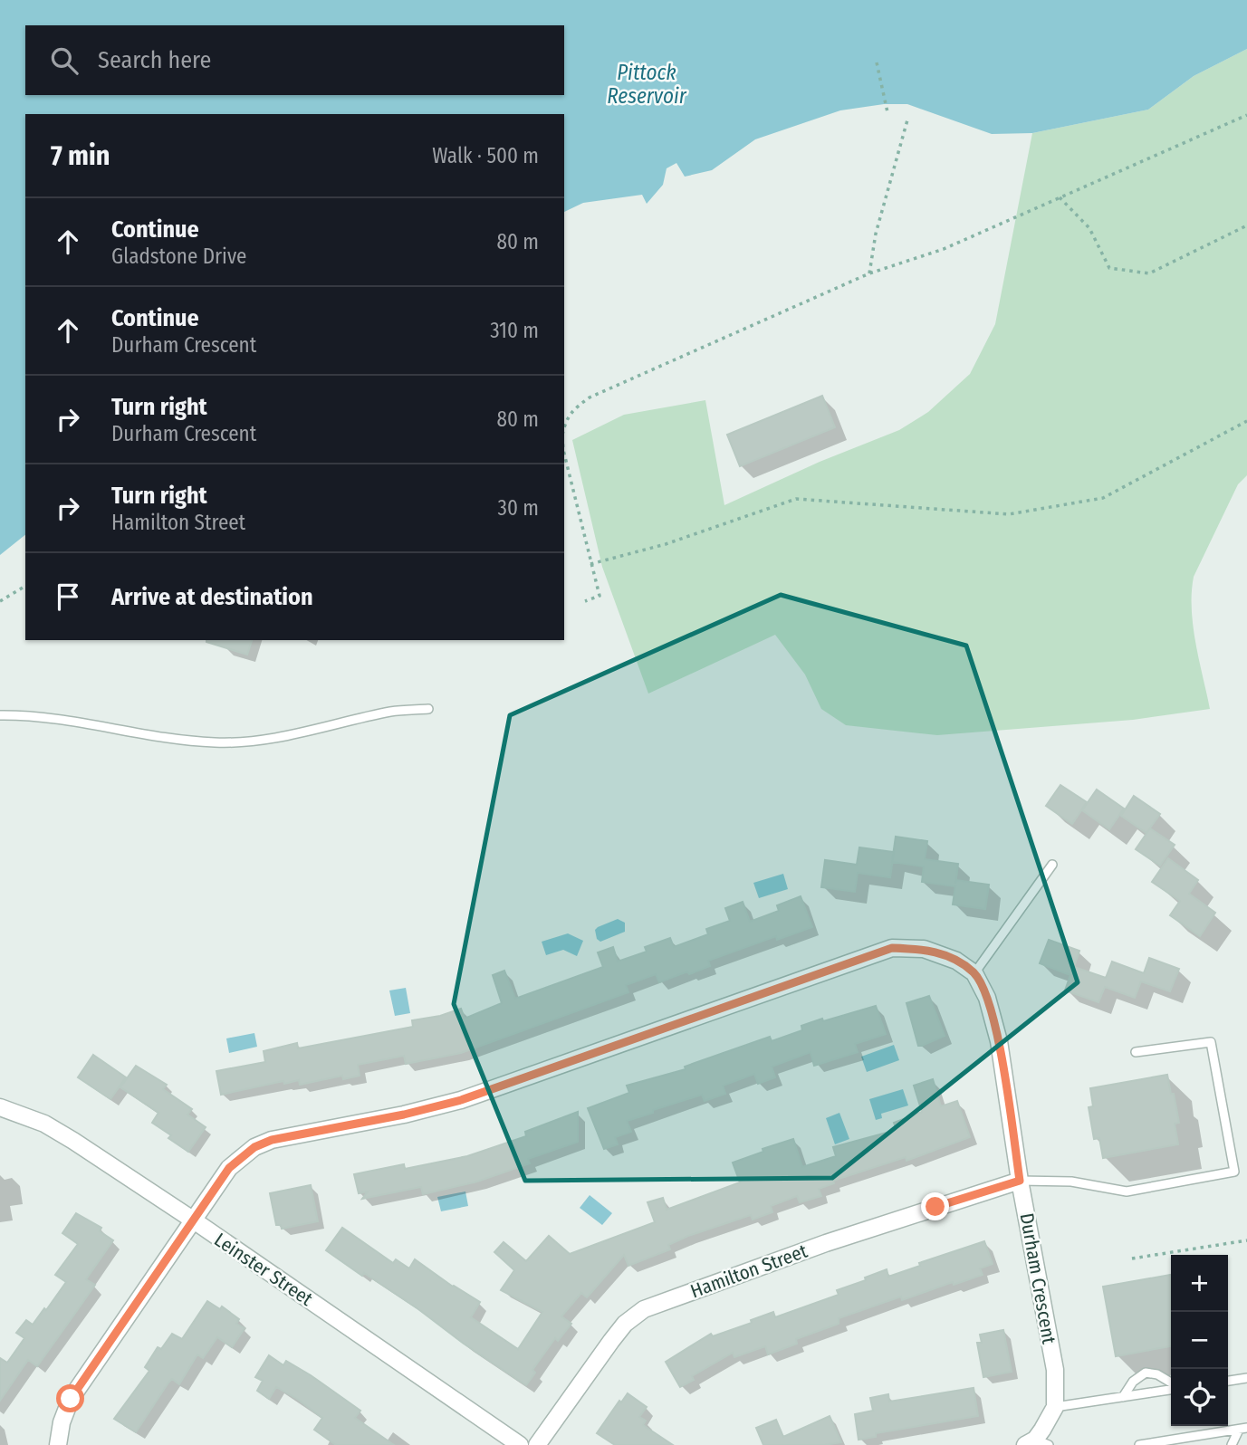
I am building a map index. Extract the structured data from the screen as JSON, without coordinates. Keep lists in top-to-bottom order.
{
  "streets": {
    "street": ["Leinster Street", "Hamilton Street", "Durham Crescent"]
  },
  "crossings": [
    ["Hamilton Street", "Durham Crescent"]
  ],
  "water": ["Pittock Reservoir"],
  "page": {
    "search": "Search here",
    "heading": ["7 min", "Walk · 500 m"],
    "list": [
      ["Continue", "Gladstone Drive", "80 m"],
      ["Continue", "Durham Crescent", "310 m"],
      ["Turn right", "Durham Crescent", "80 m"],
      ["Turn right", "Hamilton Street", "30 m"],
      "Arrive at destination"
    ],
    "map_buttons": ["+", "−"]
  }
}
